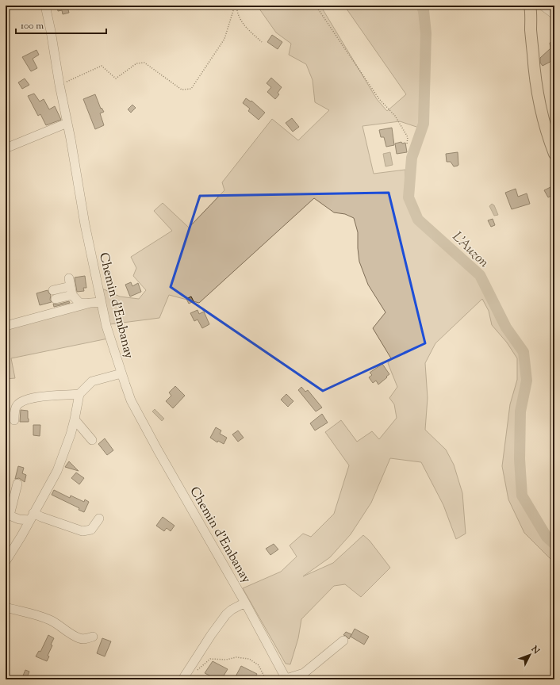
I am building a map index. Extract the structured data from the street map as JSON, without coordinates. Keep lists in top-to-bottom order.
{
  "streets": {
    "street": ["Chemin d'Embanay"]
  },
  "water": ["L'Auzon"],
  "scale_bar": "100 m",
  "north": "top right"
}
